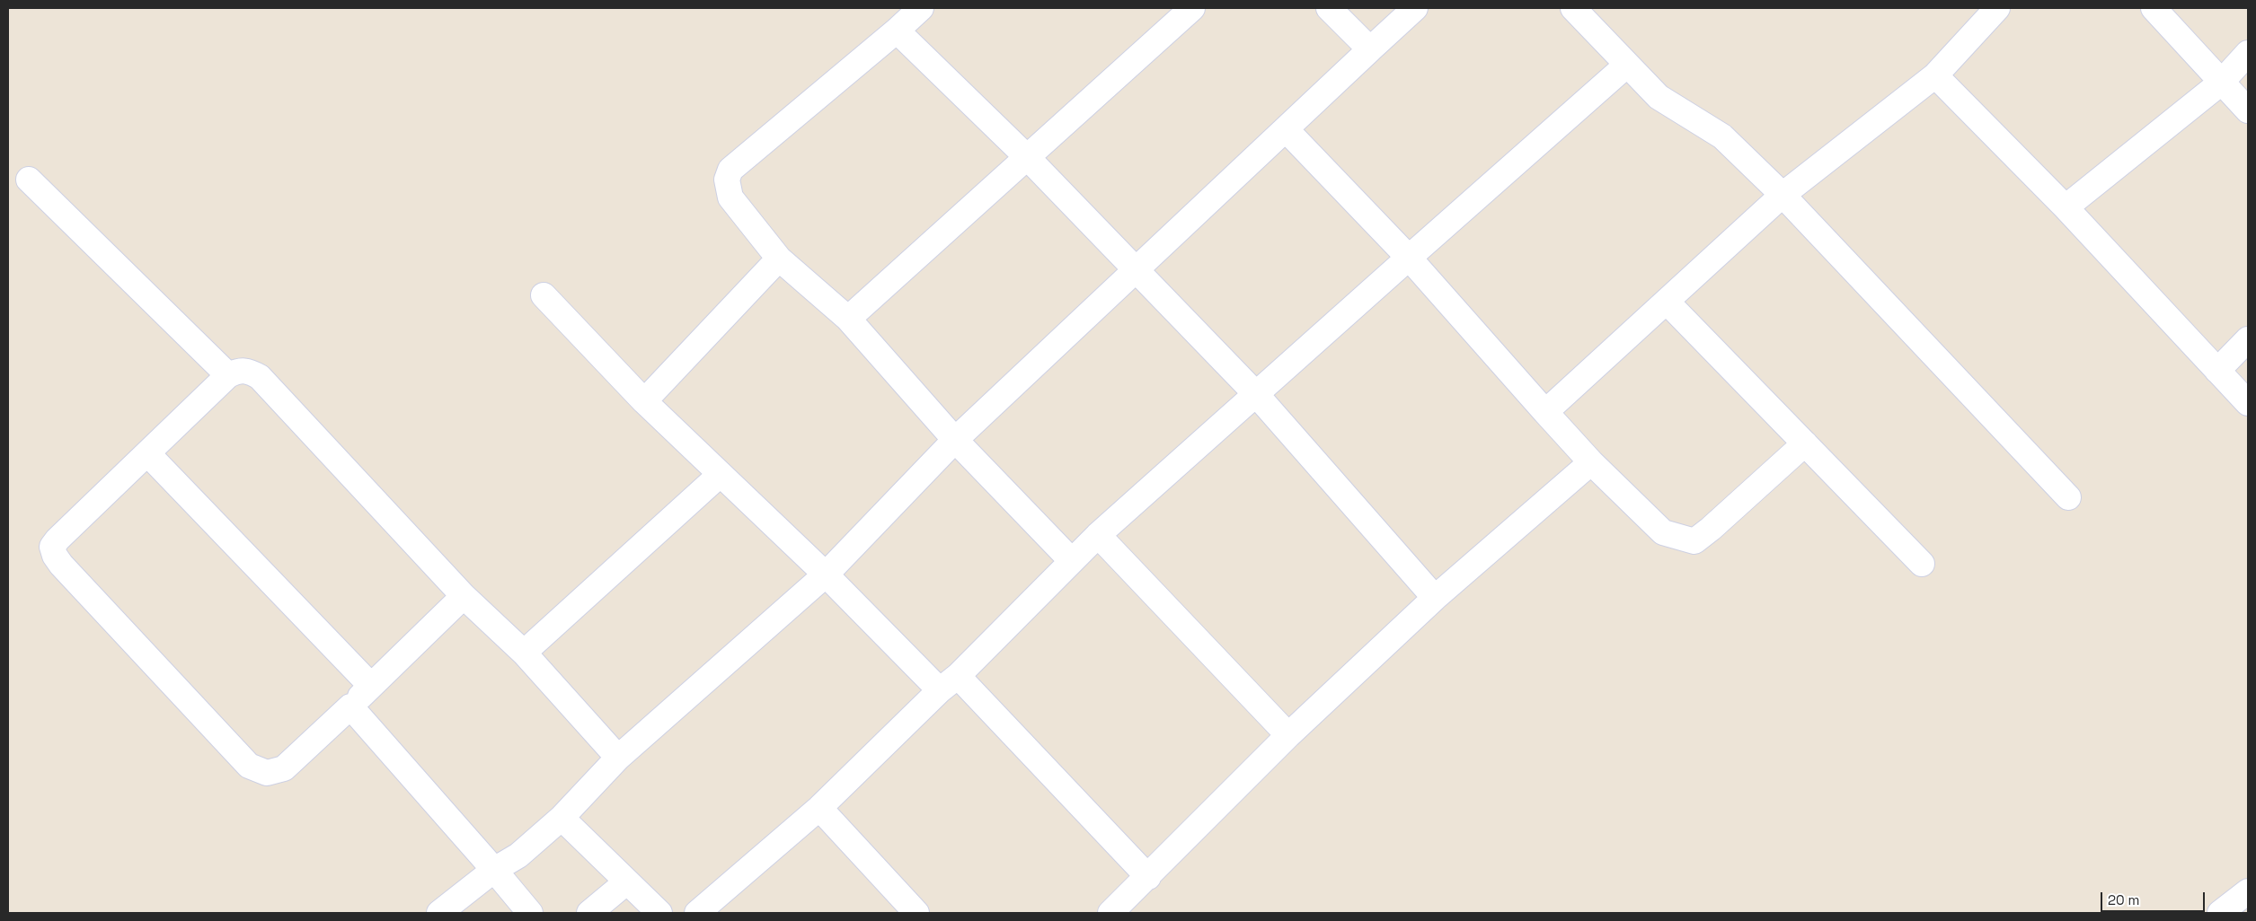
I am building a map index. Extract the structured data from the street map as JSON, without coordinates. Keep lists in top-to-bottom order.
{
  "scale_bar": "20 m"
}
